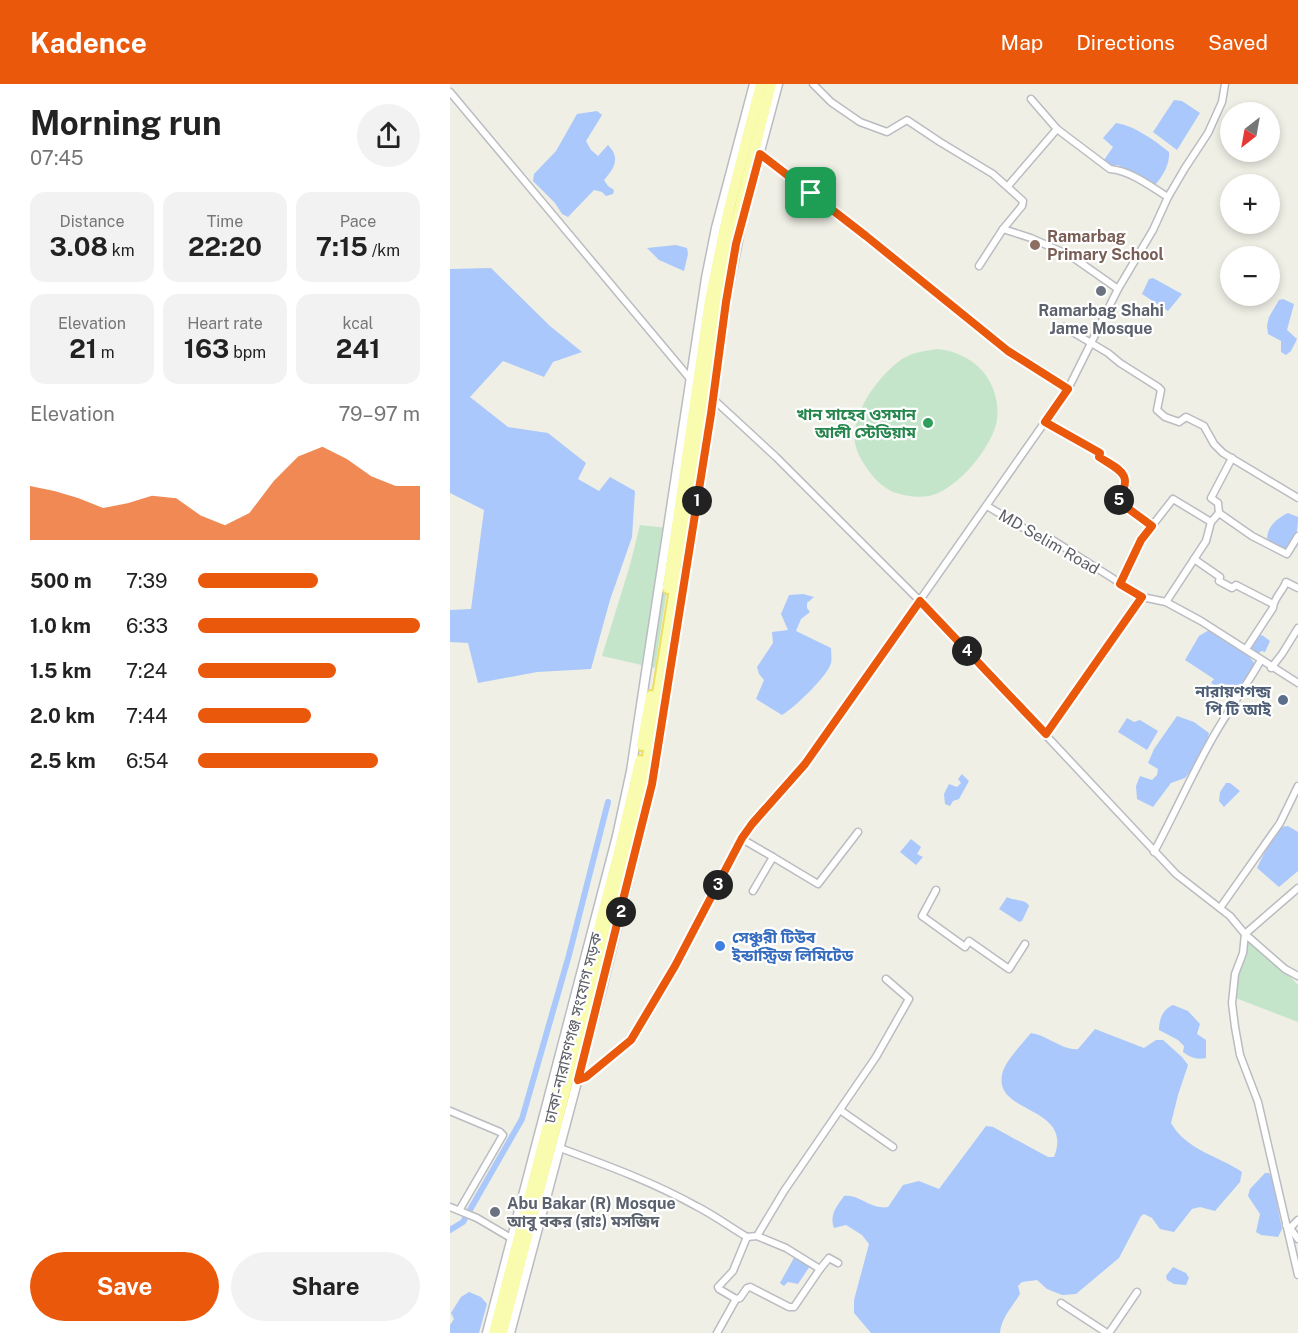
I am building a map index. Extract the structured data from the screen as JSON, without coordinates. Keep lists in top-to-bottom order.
{
  "streets": {
    "main road": ["ঢাকা-নারায়ণগঞ্জ সংযোগ সড়ক"],
    "street": ["MD Selim Road"]
  },
  "places": [
    "Ramarbag Primary School",
    "Ramarbag Shahi Jame Mosque",
    "খান সাহেব ওসমান আলী স্টেডিয়াম",
    "নারায়ণগন্জ পি টি আই",
    "সেঞ্চুরী টিউব ইন্ডাস্ট্রিজ লিমিটেড",
    "Abu Bakar (R) Mosque আবু বকর (রাঃ) মসজিদ"
  ],
  "north": "bottom left",
  "page": {
    "header": "Kadence",
    "nav": ["Map", "Directions", "Saved"],
    "heading": ["Morning run", "07:45"],
    "map_buttons": ["+", "−"],
    "stats": [
      ["Distance", "3.08 km"],
      ["Time", "22:20"],
      ["Pace", "7:15 /km"],
      ["Elevation", "21 m"],
      ["Heart rate", "163 bpm"],
      ["kcal", "241"]
    ],
    "chart": ["Elevation", "79–97 m"],
    "pins": [
      "5",
      "1",
      "4",
      "3",
      "2"
    ],
    "list": [
      {
        "name": "500 m",
        "note": "7:39"
      },
      {
        "name": "1.0 km",
        "note": "6:33"
      },
      {
        "name": "1.5 km",
        "note": "7:24"
      },
      {
        "name": "2.0 km",
        "note": "7:44"
      },
      {
        "name": "2.5 km",
        "note": "6:54"
      }
    ],
    "buttons": ["Save", "Share"]
  }
}
